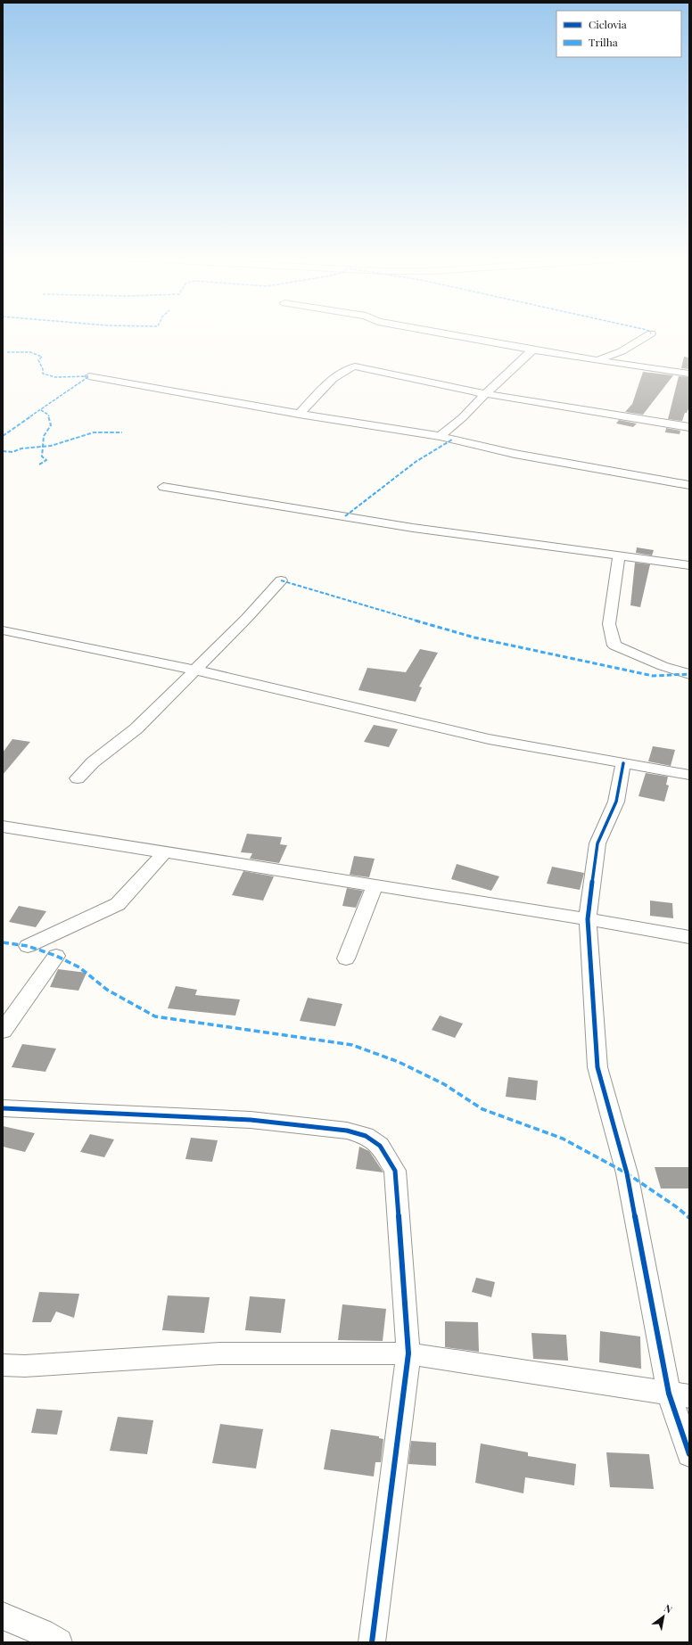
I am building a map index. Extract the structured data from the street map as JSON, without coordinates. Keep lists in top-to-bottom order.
{
  "legend": ["Ciclovia", "Trilha"],
  "north": "top right"
}
